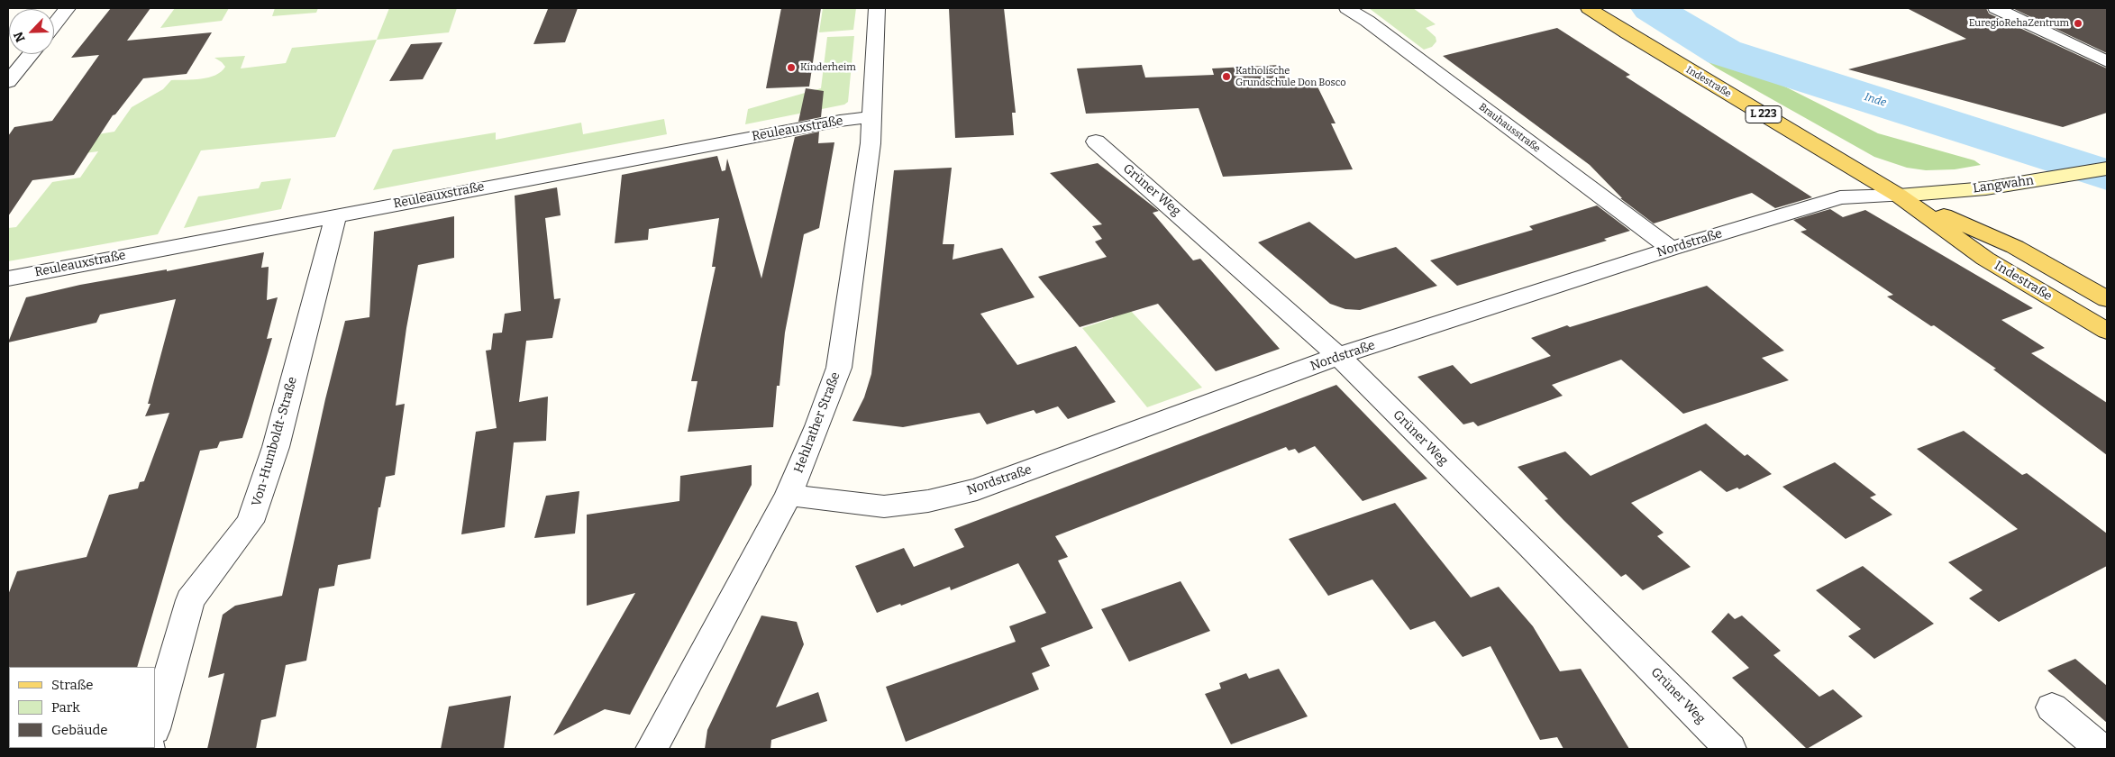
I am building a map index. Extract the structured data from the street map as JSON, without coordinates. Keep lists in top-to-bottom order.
{
  "streets": {
    "main road": ["Indestraße", "L 223", "Langwahn"],
    "street": [
      "Brauhausstraße",
      "Reuleauxstraße",
      "Grüner Weg",
      "Nordstraße",
      "Hehlrather Straße",
      "Von-Humboldt-Straße"
    ]
  },
  "crossings": [
    ["Indestraße", "Langwahn"],
    ["Indestraße", "Nordstraße"],
    ["Brauhausstraße", "Nordstraße"],
    ["Reuleauxstraße", "Hehlrather Straße"],
    ["Reuleauxstraße", "Von-Humboldt-Straße"],
    ["Langwahn", "Nordstraße"],
    ["Grüner Weg", "Nordstraße"],
    ["Nordstraße", "Hehlrather Straße"]
  ],
  "water": ["Inde"],
  "places": ["EuregioRehaZentrum", "Kinderheim", "Katholische Grundschule Don Bosco"],
  "legend": ["Straße", "Park", "Gebäude"],
  "north": "bottom left"
}
